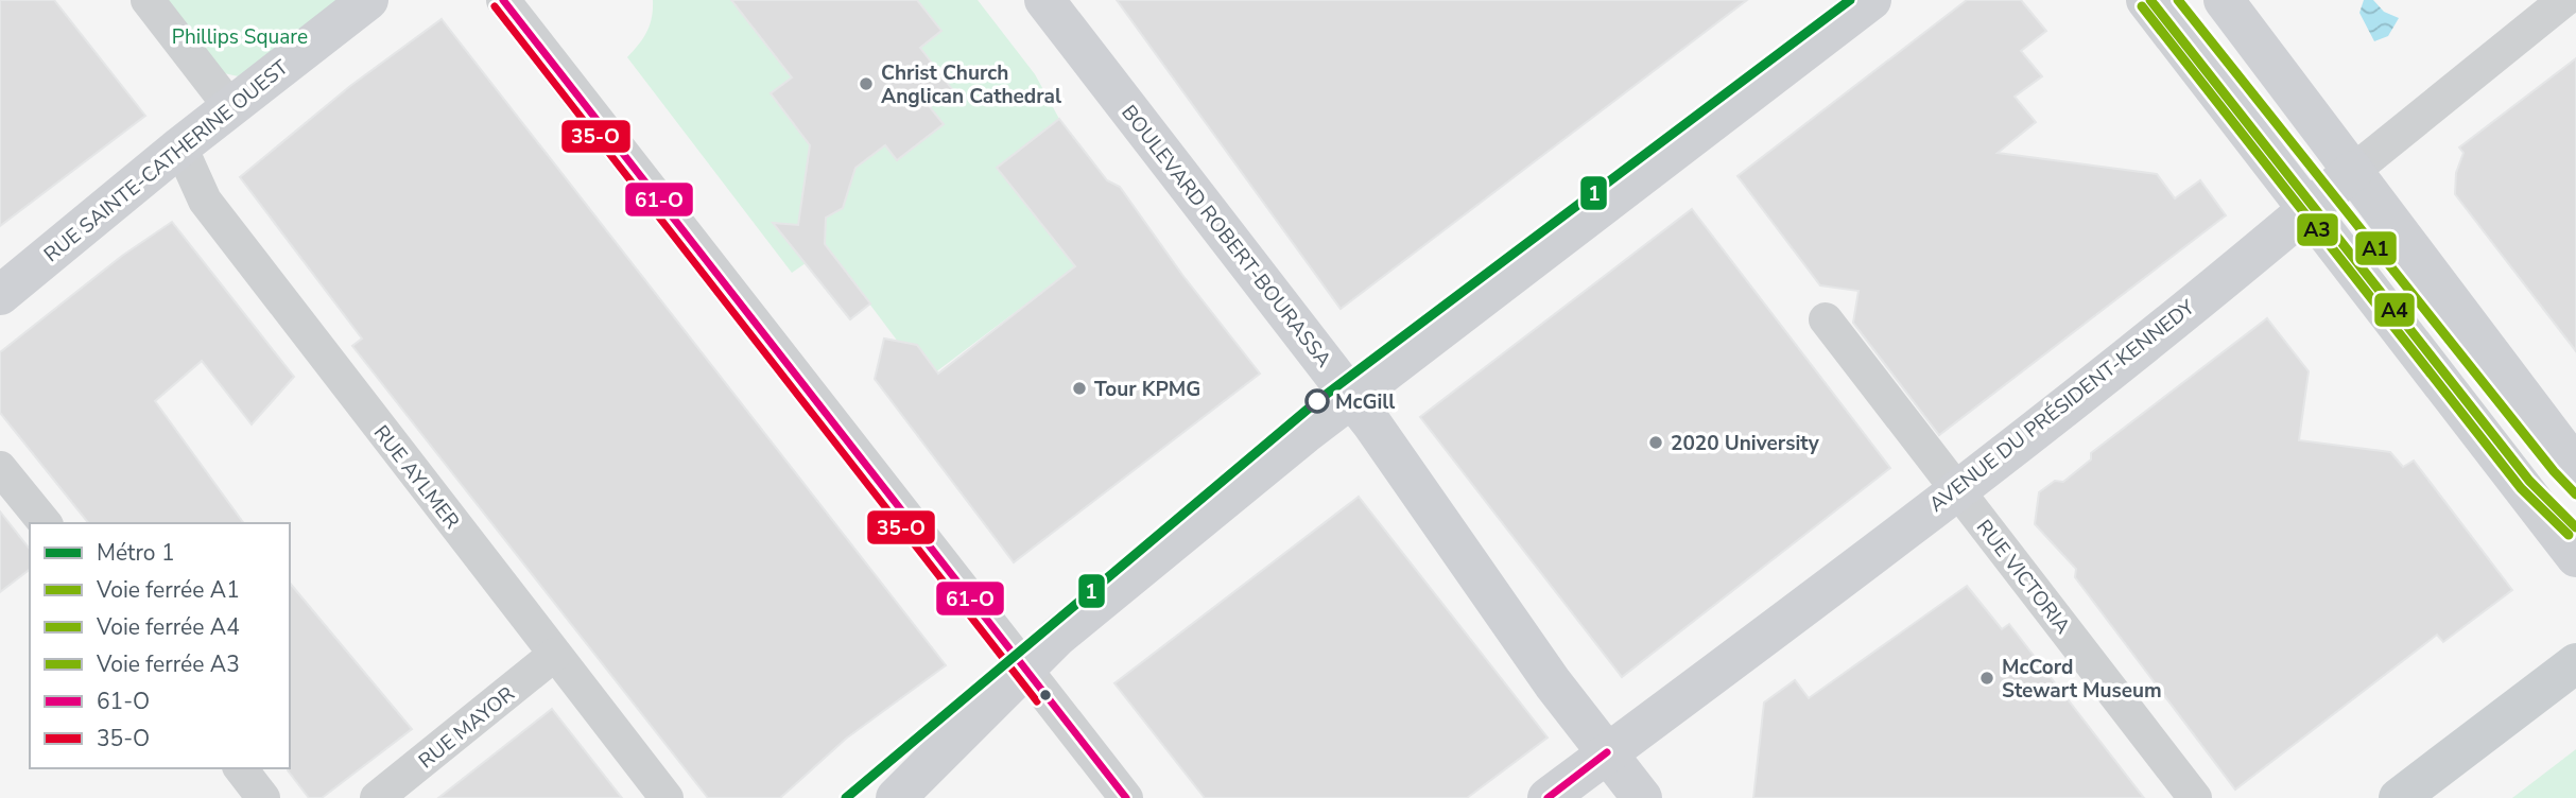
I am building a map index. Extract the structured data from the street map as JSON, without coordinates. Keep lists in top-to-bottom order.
{
  "streets": {
    "street": [
      "RUE SAINTE-CATHERINE OUEST",
      "BOULEVARD ROBERT-BOURASSA",
      "AVENUE DU PRÉSIDENT-KENNEDY",
      "RUE AYLMER",
      "RUE VICTORIA",
      "RUE MAYOR"
    ]
  },
  "crossings": [
    ["RUE SAINTE-CATHERINE OUEST", "RUE AYLMER"],
    ["BOULEVARD ROBERT-BOURASSA", "AVENUE DU PRÉSIDENT-KENNEDY"],
    ["AVENUE DU PRÉSIDENT-KENNEDY", "RUE VICTORIA"],
    ["RUE AYLMER", "RUE MAYOR"]
  ],
  "parks": ["Phillips Square"],
  "places": [
    "Christ Church Anglican Cathedral",
    "Tour KPMG",
    "McGill",
    "2020 University",
    "McCord Stewart Museum"
  ],
  "lines": [
    "metro line 1",
    "rail line A1",
    "rail line A4",
    "transit line 61-O",
    "rail line A3",
    "transit line 35-O"
  ],
  "legend": [
    "Métro 1",
    "Voie ferrée A1",
    "Voie ferrée A4",
    "Voie ferrée A3",
    "61-O",
    "35-O"
  ]
}
